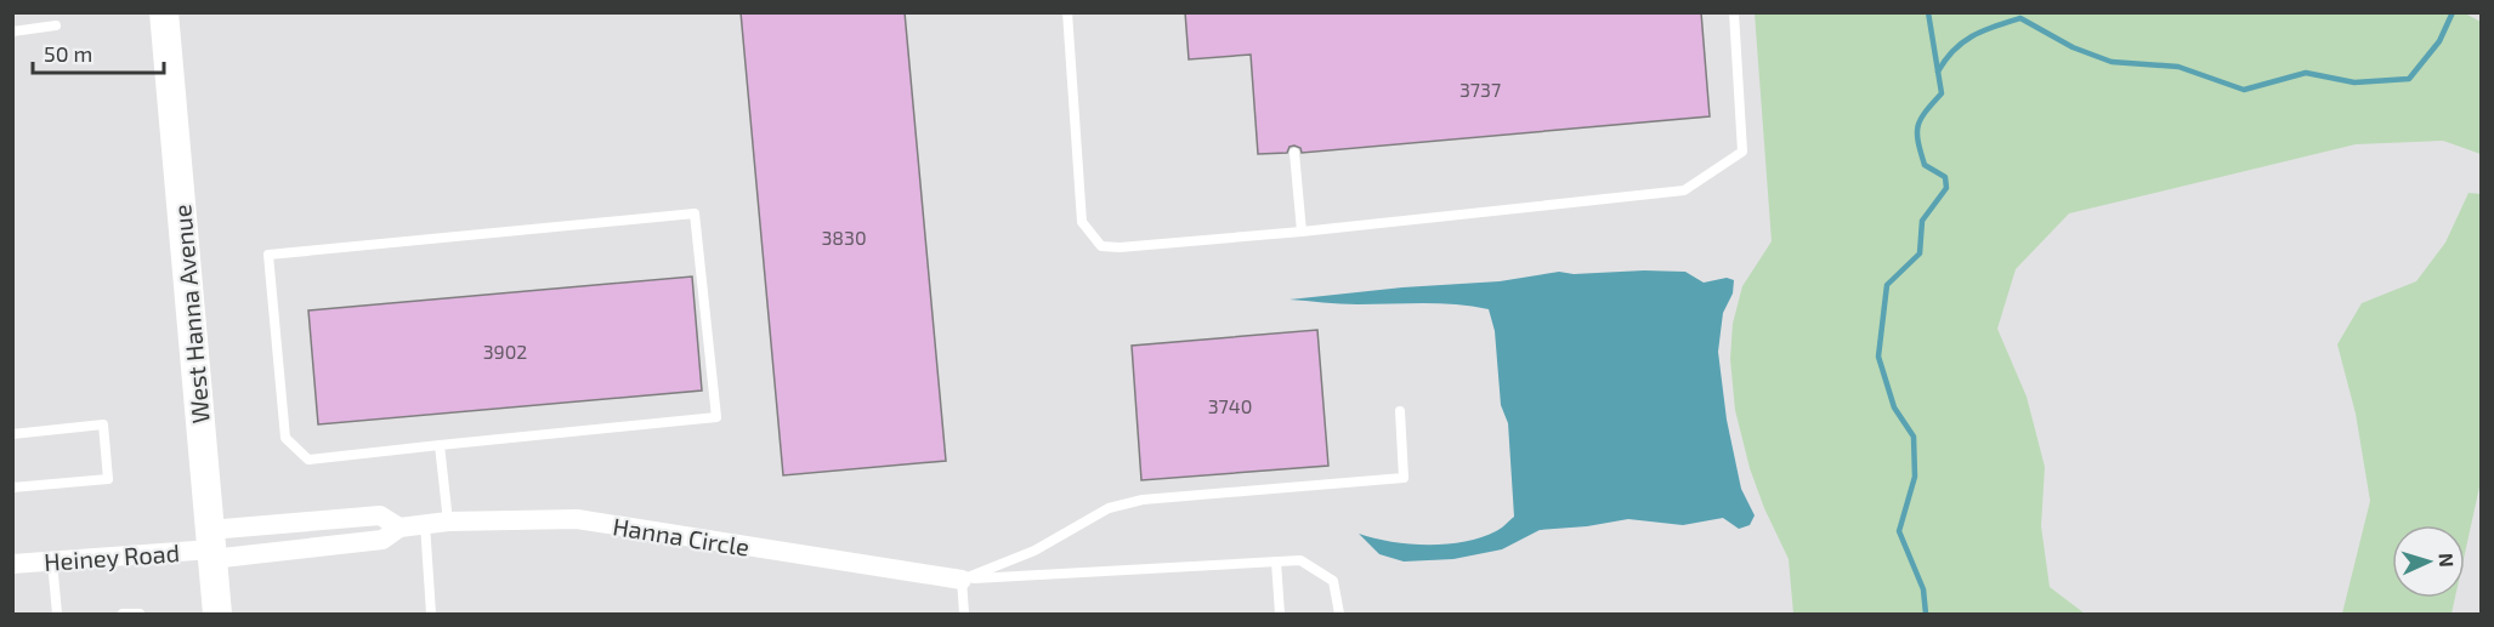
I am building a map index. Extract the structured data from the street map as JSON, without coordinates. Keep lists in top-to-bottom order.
{
  "streets": {
    "street": ["West Hanna Avenue", "Hanna Circle", "Heiney Road"]
  },
  "crossings": [
    ["West Hanna Avenue", "Hanna Circle"],
    ["West Hanna Avenue", "Heiney Road"],
    ["Hanna Circle", "Heiney Road"]
  ],
  "house_numbers": [
    "3737",
    "3830",
    "3902",
    "3740"
  ],
  "scale_bar": "50 m",
  "north": "right"
}
